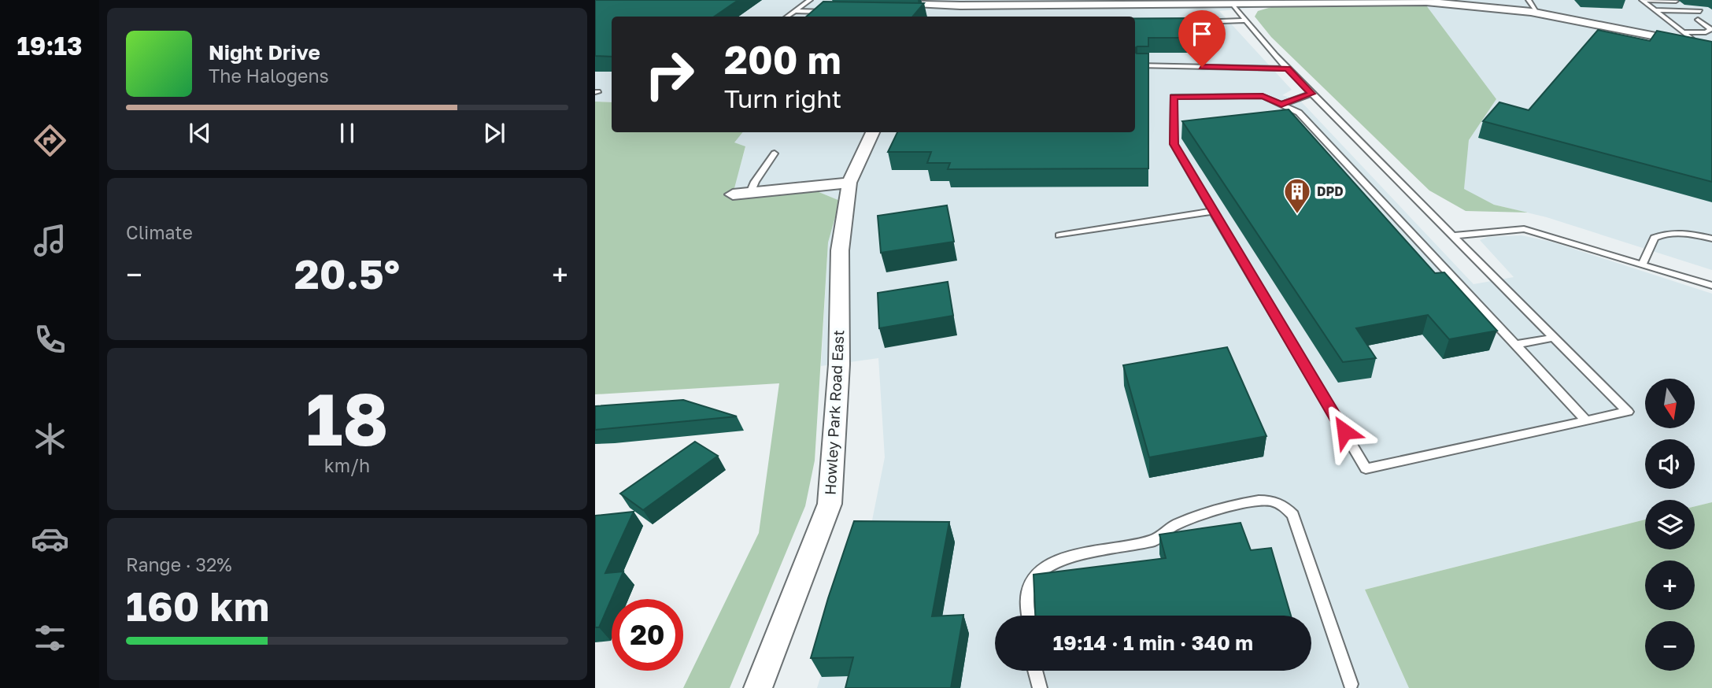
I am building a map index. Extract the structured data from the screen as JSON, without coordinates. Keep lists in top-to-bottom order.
{
  "streets": {
    "street": ["Howley Park Road East"]
  },
  "places": {
    "building": ["DPD"]
  },
  "north": "bottom",
  "page": {
    "tabs": "19:13",
    "turn": ["200 m", "Turn right"],
    "song": ["Night Drive", "The Halogens"],
    "tile": [
      "Climate",
      ["18", "km/h"],
      ["Range · 32%", "160 km"]
    ],
    "heat": ["−", "20.5°", "+"],
    "map_buttons": ["+", "−"],
    "limit": "20",
    "trip": "19:14 · 1 min · 340 m"
  }
}
